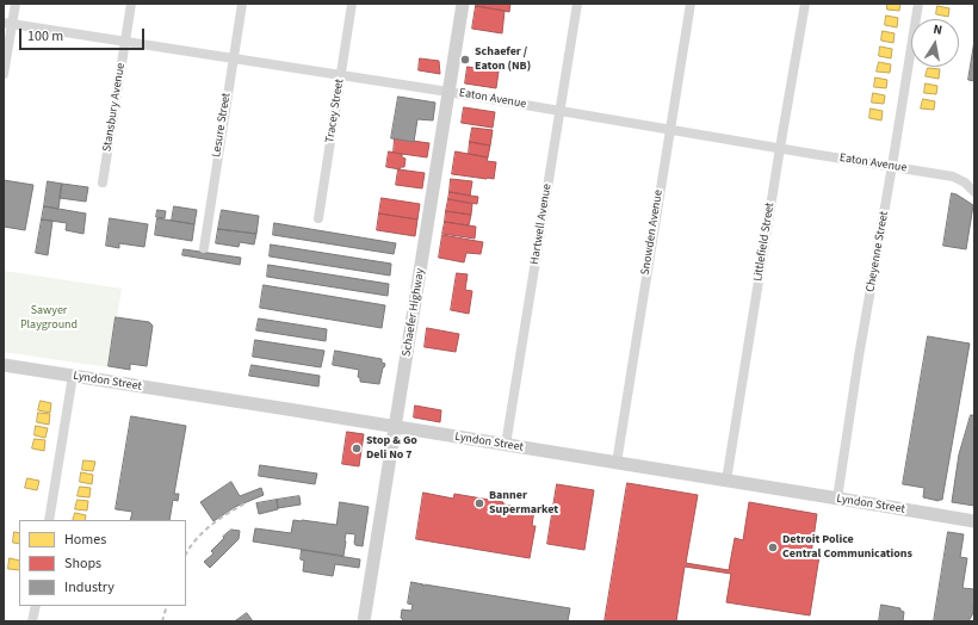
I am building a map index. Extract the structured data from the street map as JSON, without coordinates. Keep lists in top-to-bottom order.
{
  "streets": {
    "street": [
      "Eaton Avenue",
      "Stansbury Avenue",
      "Tracey Street",
      "Lesure Street",
      "Hartwell Avenue",
      "Snowden Avenue",
      "Littlefield Street",
      "Cheyenne Street",
      "Schaefer Highway",
      "Lyndon Street"
    ]
  },
  "crossings": [
    ["Eaton Avenue", "Stansbury Avenue"],
    ["Eaton Avenue", "Tracey Street"],
    ["Eaton Avenue", "Lesure Street"],
    ["Eaton Avenue", "Hartwell Avenue"],
    ["Eaton Avenue", "Snowden Avenue"],
    ["Eaton Avenue", "Littlefield Street"],
    ["Eaton Avenue", "Cheyenne Street"],
    ["Eaton Avenue", "Schaefer Highway"],
    ["Hartwell Avenue", "Lyndon Street"],
    ["Snowden Avenue", "Lyndon Street"],
    ["Littlefield Street", "Lyndon Street"],
    ["Cheyenne Street", "Lyndon Street"],
    ["Schaefer Highway", "Lyndon Street"]
  ],
  "parks": ["Sawyer Playground"],
  "places": [
    "Schaefer / Eaton (NB)",
    "Stop & Go Deli No 7",
    "Banner Supermarket",
    "Detroit Police Central Communications"
  ],
  "legend": ["Homes", "Shops", "Industry"],
  "scale_bar": "100 m",
  "north": "top"
}
